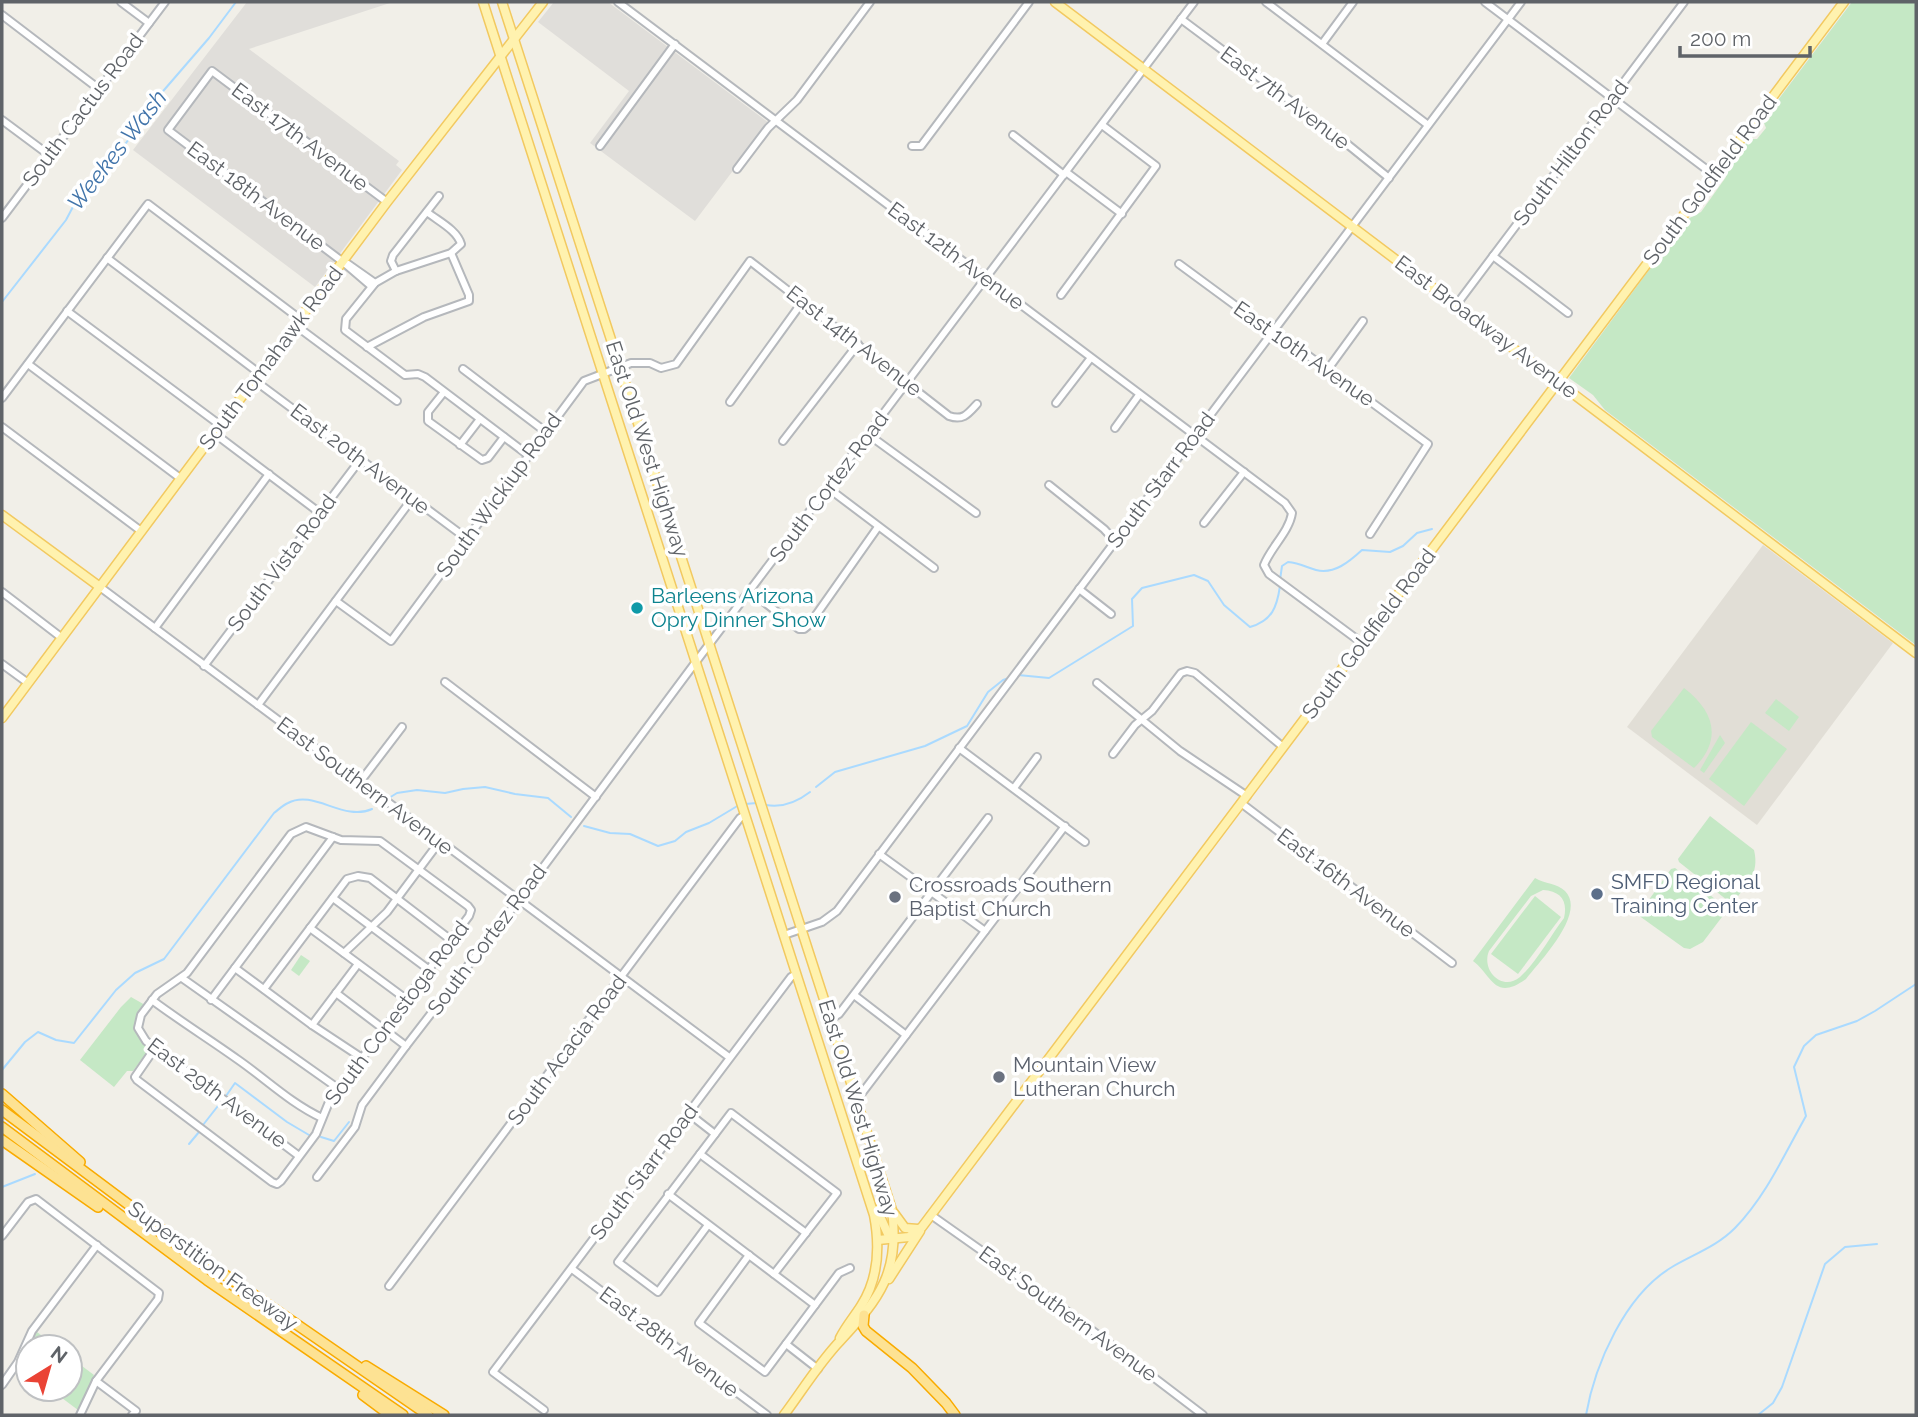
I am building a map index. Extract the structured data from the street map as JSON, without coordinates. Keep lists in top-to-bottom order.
{
  "streets": {
    "highway": ["Superstition Freeway"],
    "main road": [
      "South Goldfield Road",
      "East Broadway Avenue",
      "South Tomahawk Road",
      "East Old West Highway",
      "East Southern Avenue"
    ],
    "street": [
      "East 7th Avenue",
      "South Cactus Road",
      "East 17th Avenue",
      "South Hilton Road",
      "East 18th Avenue",
      "East 12th Avenue",
      "East 14th Avenue",
      "East 10th Avenue",
      "East 20th Avenue",
      "South Starr Road",
      "South Cortez Road",
      "South Wickiup Road",
      "South Vista Road",
      "East 16th Avenue",
      "South Conestoga Road",
      "South Acacia Road",
      "East 29th Avenue",
      "East 28th Avenue"
    ]
  },
  "crossings": [
    ["East 7th Avenue", "South Starr Road"],
    ["East 7th Avenue", "South Cortez Road"],
    ["East 17th Avenue", "East 18th Avenue"],
    ["East 17th Avenue", "South Tomahawk Road"],
    ["South Hilton Road", "East Broadway Avenue"],
    ["South Goldfield Road", "East 12th Avenue"],
    ["South Goldfield Road", "East Broadway Avenue"],
    ["South Goldfield Road", "East Old West Highway"],
    ["South Goldfield Road", "East Southern Avenue"],
    ["South Goldfield Road", "East 16th Avenue"],
    ["East 18th Avenue", "South Tomahawk Road"],
    ["East 12th Avenue", "South Starr Road"],
    ["East 12th Avenue", "South Cortez Road"],
    ["East Broadway Avenue", "South Starr Road"],
    ["East Broadway Avenue", "South Cortez Road"],
    ["East 14th Avenue", "South Cortez Road"],
    ["East 14th Avenue", "South Wickiup Road"],
    ["East 10th Avenue", "South Starr Road"],
    ["South Tomahawk Road", "East Old West Highway"],
    ["South Tomahawk Road", "East 20th Avenue"],
    ["South Tomahawk Road", "East Southern Avenue"],
    ["East Old West Highway", "South Starr Road"],
    ["East Old West Highway", "South Cortez Road"],
    ["East Old West Highway", "South Wickiup Road"],
    ["East Old West Highway", "South Acacia Road"],
    ["East 20th Avenue", "South Wickiup Road"],
    ["East 20th Avenue", "South Vista Road"],
    ["South Starr Road", "East Southern Avenue"],
    ["South Starr Road", "East 28th Avenue"],
    ["South Cortez Road", "East Southern Avenue"],
    ["South Vista Road", "East Southern Avenue"],
    ["East Southern Avenue", "South Acacia Road"],
    ["South Conestoga Road", "East 29th Avenue"]
  ],
  "water": ["Weekes Wash"],
  "places": [
    "Barleens Arizona Opry Dinner Show",
    "SMFD Regional Training Center",
    "Crossroads Southern Baptist Church",
    "Mountain View Lutheran Church"
  ],
  "scale_bar": "200 m",
  "north": "top right"
}
